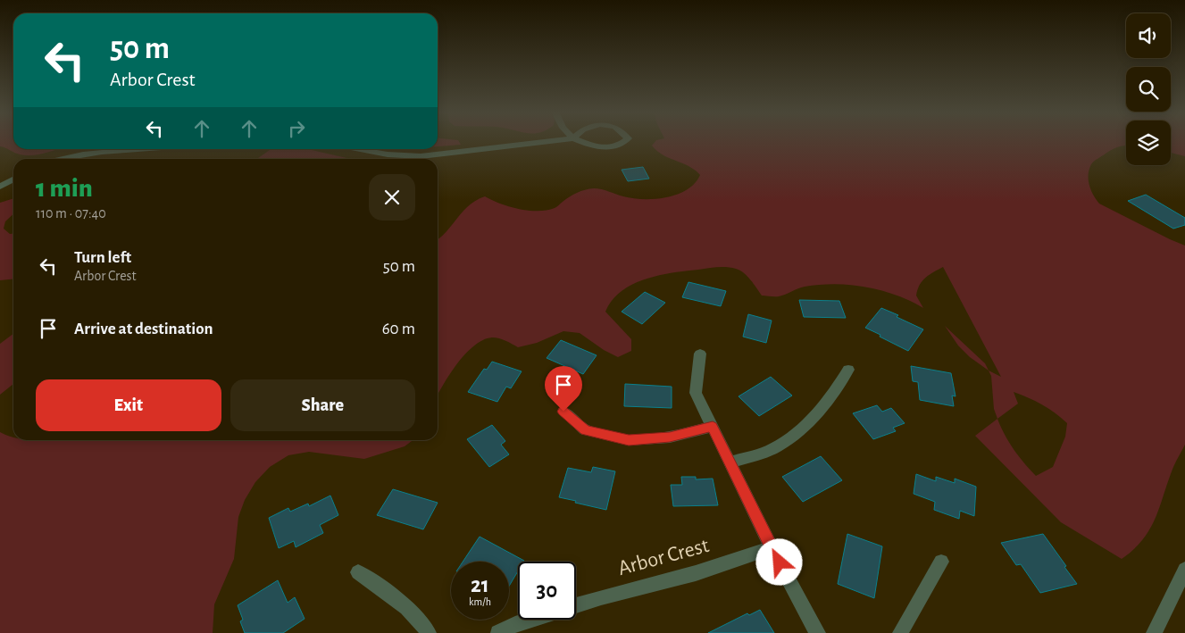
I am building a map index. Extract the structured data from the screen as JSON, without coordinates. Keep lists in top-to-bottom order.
{
  "streets": {
    "street": ["Arbor Crest"]
  },
  "page": {
    "turn": ["50 m", "Arbor Crest"],
    "heading": ["1 min", "110 m · 07:40"],
    "list": [
      {
        "name": "Turn left",
        "note": "Arbor Crest",
        "value": "50 m"
      },
      {
        "name": "Arrive at destination",
        "value": "60 m"
      }
    ],
    "buttons": ["Exit", "Share"],
    "speed": "21 km/h",
    "limit": "30"
  }
}
